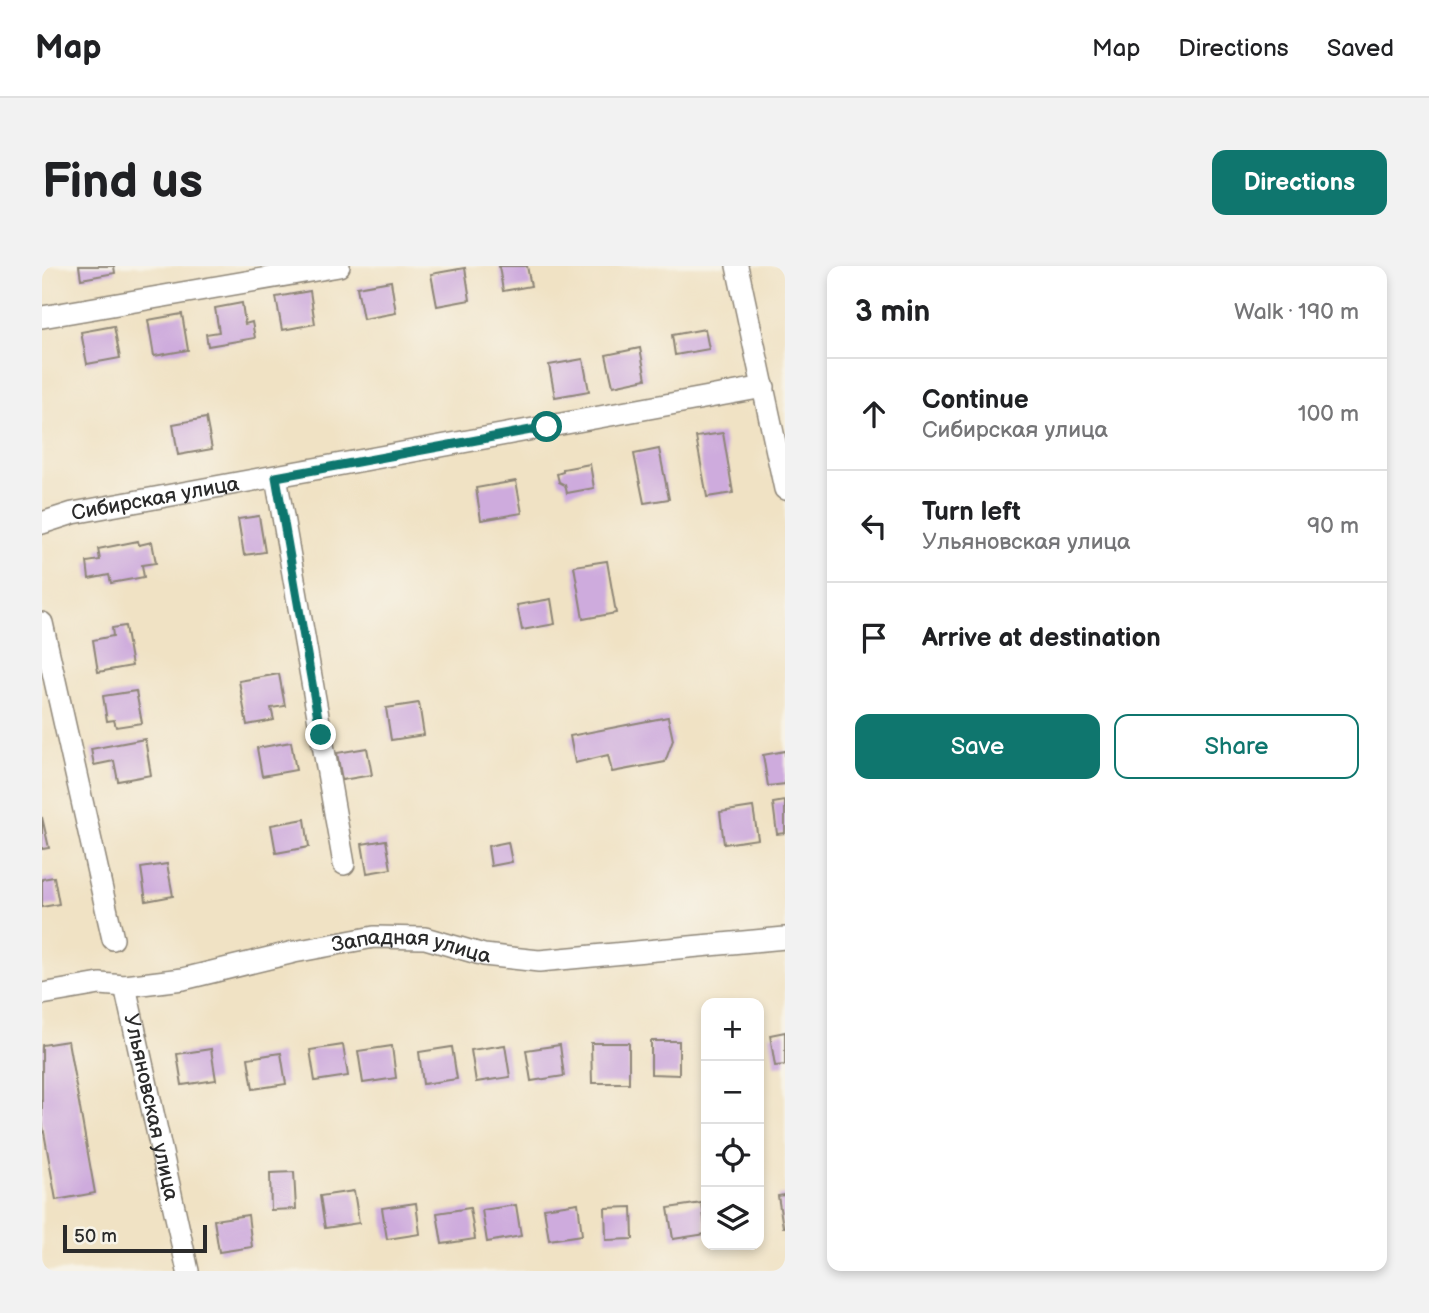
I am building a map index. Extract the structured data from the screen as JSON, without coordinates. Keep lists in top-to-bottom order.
{
  "streets": {
    "street": ["Сибирская улица", "Западная улица", "Ульяновская улица"]
  },
  "crossings": [
    ["Западная улица", "Ульяновская улица"]
  ],
  "scale_bar": "50 m",
  "page": {
    "header": "Map",
    "nav": ["Map", "Directions", "Saved"],
    "buttons": [
      "Directions",
      ["Save", "Share"]
    ],
    "title": "Find us",
    "heading": ["3 min", "Walk · 190 m"],
    "list": [
      ["Continue", "Сибирская улица", "100 m"],
      ["Turn left", "Ульяновская улица", "90 m"],
      "Arrive at destination"
    ],
    "map_buttons": ["+", "−"],
    "scale": "50 m"
  }
}
